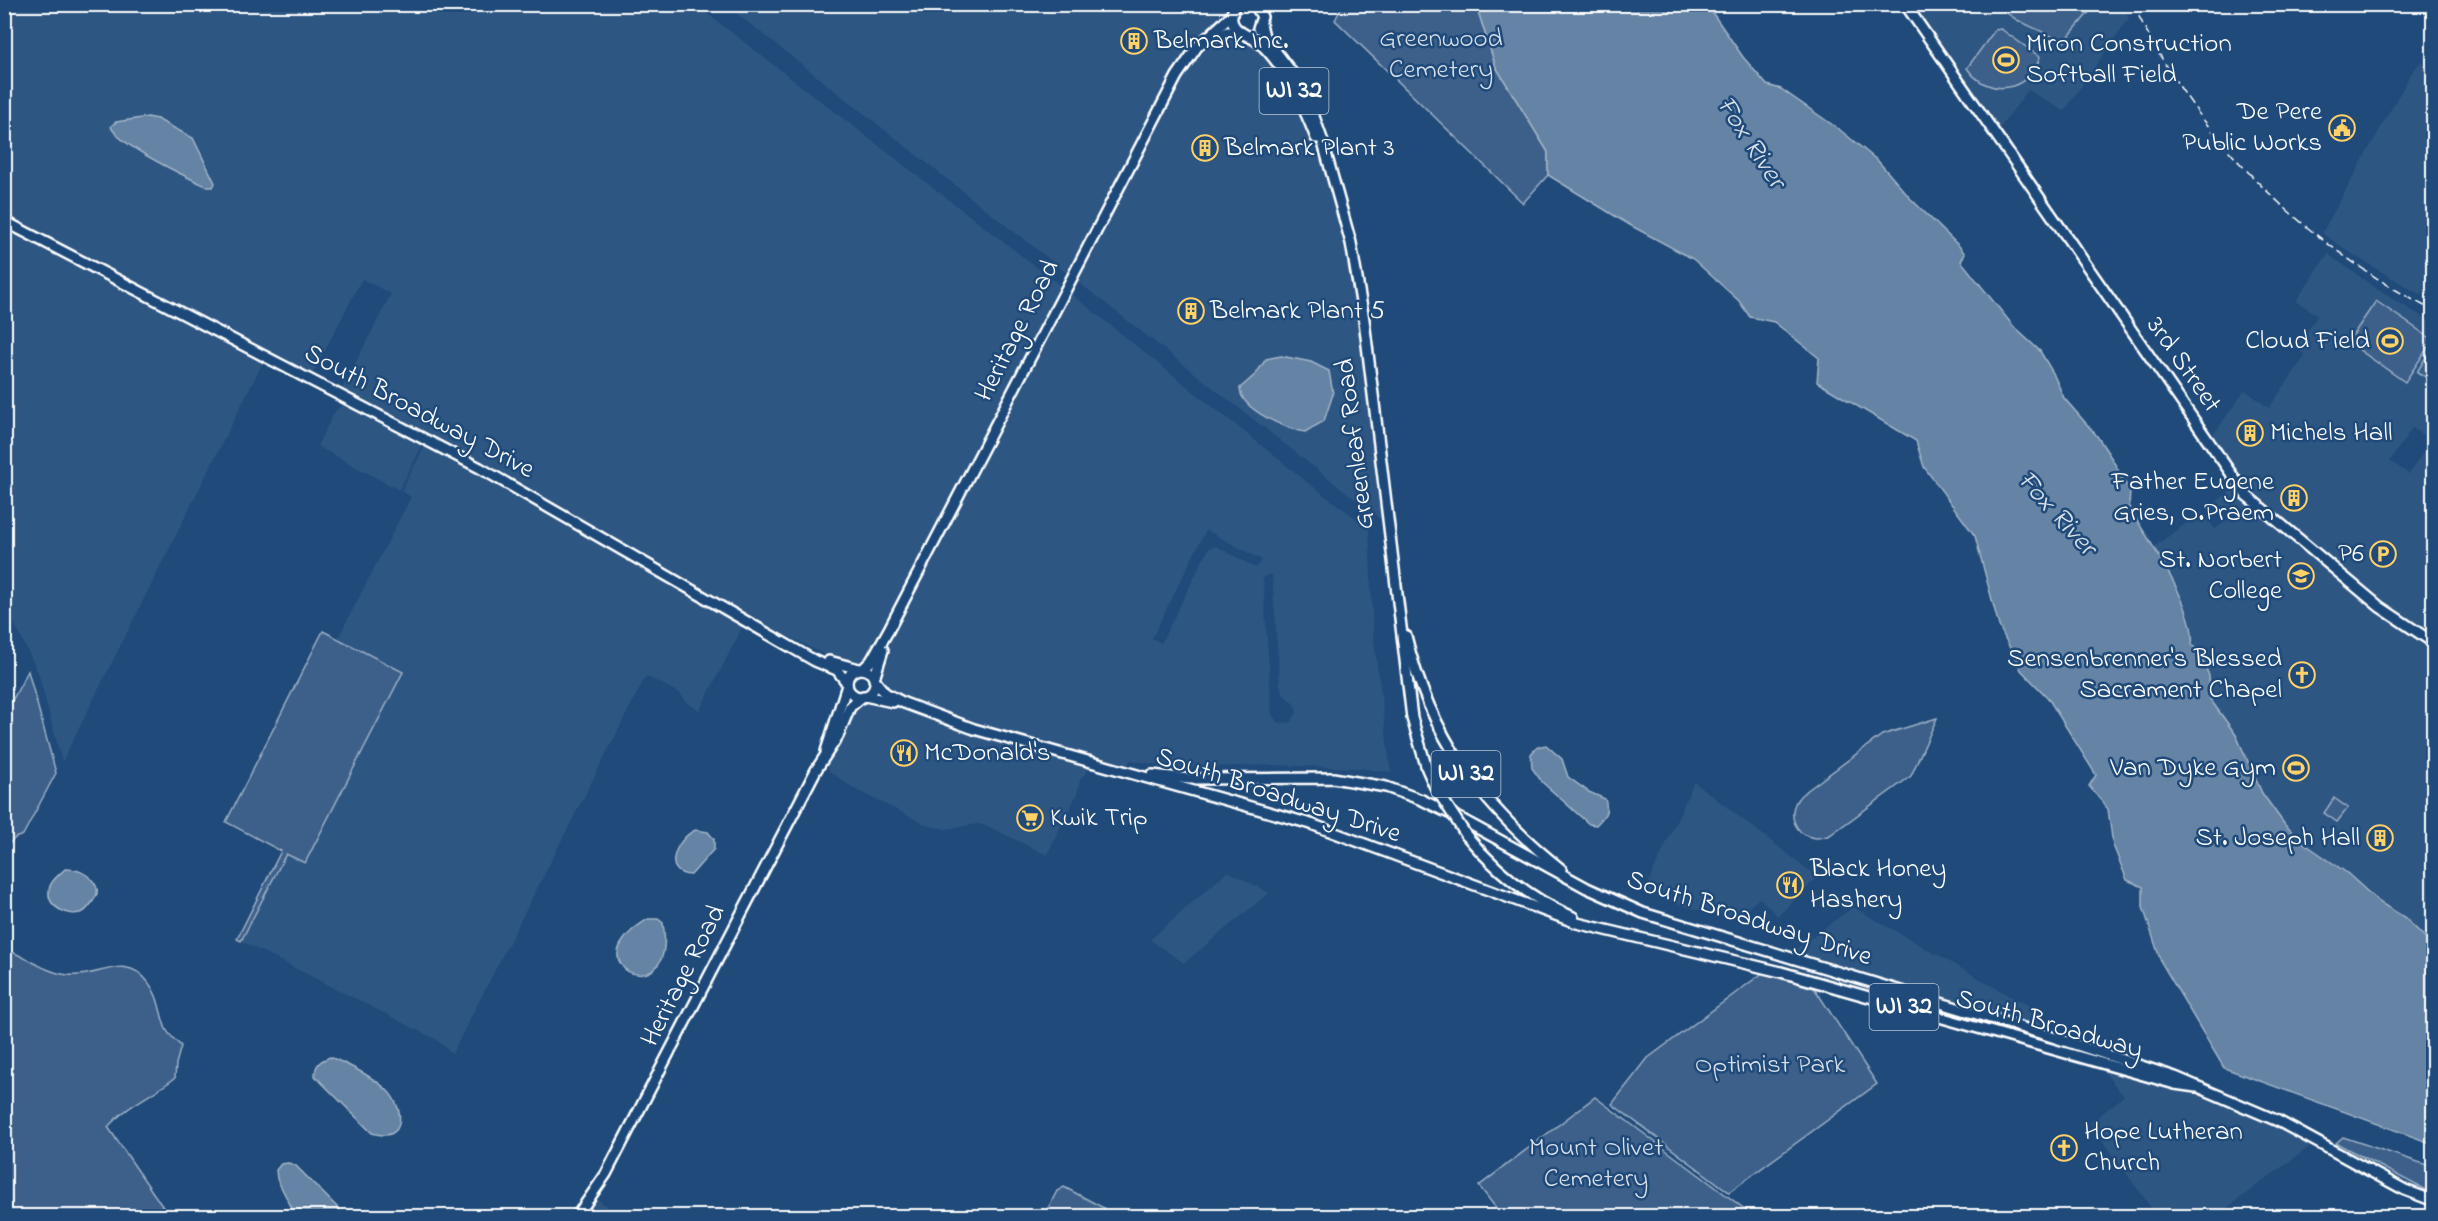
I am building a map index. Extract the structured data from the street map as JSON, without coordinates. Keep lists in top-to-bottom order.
{
  "streets": {
    "main road": [
      "WI 32",
      "Heritage Road",
      "3rd Street",
      "South Broadway Drive",
      "Greenleaf Road",
      "South Broadway"
    ]
  },
  "crossings": [
    ["WI 32", "Heritage Road"],
    ["WI 32", "South Broadway Drive"],
    ["WI 32", "Greenleaf Road"],
    ["WI 32", "South Broadway"],
    ["Heritage Road", "South Broadway Drive"],
    ["Heritage Road", "Greenleaf Road"],
    ["South Broadway Drive", "South Broadway"]
  ],
  "water": ["Fox River"],
  "parks": ["Greenwood Cemetery", "Optimist Park", "Mount Olivet Cemetery"],
  "places": {
    "building": [
      "Belmark Inc.",
      "Belmark Plant 3",
      "Belmark Plant 5",
      "Michels Hall",
      "Father Eugene Gries, O.Praem",
      "St. Joseph Hall"
    ],
    "sports": ["Miron Construction Softball Field", "Cloud Field", "Van Dyke Gym"],
    "public building": ["De Pere Public Works"],
    "parking": ["P6"],
    "school or university": ["St. Norbert College"],
    "church": ["Sensenbrenner's Blessed Sacrament Chapel", "Hope Lutheran Church"],
    "restaurant": ["McDonald's", "Black Honey Hashery"],
    "supermarket": ["Kwik Trip"]
  }
}
